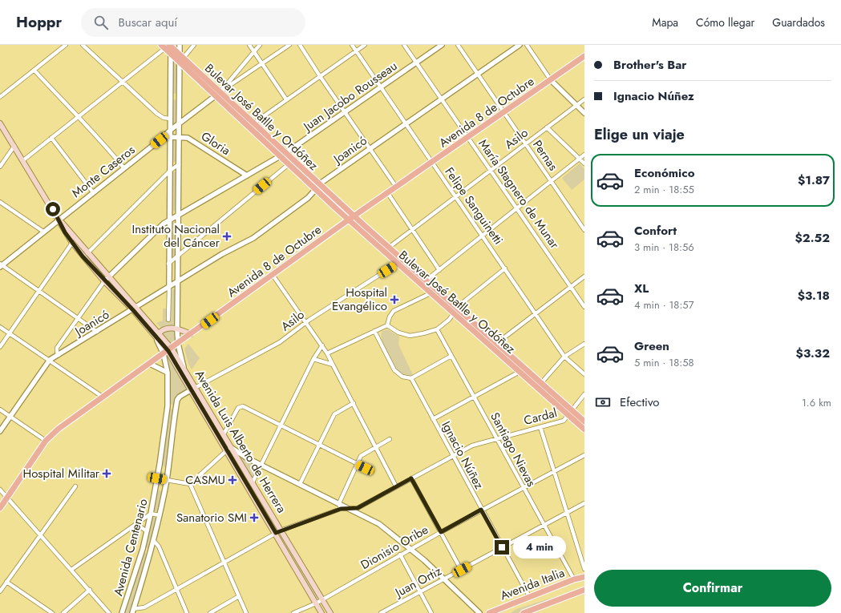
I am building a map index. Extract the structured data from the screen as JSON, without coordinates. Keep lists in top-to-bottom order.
{
  "streets": {
    "main road": [
      "Avenida 8 de Octubre",
      "Bulevar José Batlle y Ordóñez",
      "Avenida Luis Alberto de Herrera",
      "Avenida Italia"
    ],
    "street": [
      "Juan Jacobo Rousseau",
      "Asilo",
      "Gloria",
      "Joanicó",
      "Pernas",
      "Monte Caseros",
      "María Stagnero de Munar",
      "Felipe Sanguinetti",
      "Cardal",
      "Santiago Nievas",
      "Ignacio Núñez",
      "Avenida Centenario",
      "Dionisio Oribe",
      "Juan Ortiz"
    ]
  },
  "crossings": [
    ["Juan Jacobo Rousseau", "Bulevar José Batlle y Ordóñez"],
    ["Juan Jacobo Rousseau", "Gloria"],
    ["Juan Jacobo Rousseau", "María Stagnero de Munar"],
    ["Juan Jacobo Rousseau", "Felipe Sanguinetti"],
    ["Juan Jacobo Rousseau", "Avenida Luis Alberto de Herrera"],
    ["Avenida 8 de Octubre", "Bulevar José Batlle y Ordóñez"],
    ["Avenida 8 de Octubre", "Pernas"],
    ["Avenida 8 de Octubre", "María Stagnero de Munar"],
    ["Avenida 8 de Octubre", "Felipe Sanguinetti"],
    ["Avenida 8 de Octubre", "Avenida Luis Alberto de Herrera"],
    ["Avenida 8 de Octubre", "Avenida Centenario"],
    ["Bulevar José Batlle y Ordóñez", "Asilo"],
    ["Bulevar José Batlle y Ordóñez", "Joanicó"],
    ["Bulevar José Batlle y Ordóñez", "Monte Caseros"],
    ["Bulevar José Batlle y Ordóñez", "Cardal"],
    ["Asilo", "Pernas"],
    ["Asilo", "María Stagnero de Munar"],
    ["Asilo", "Felipe Sanguinetti"],
    ["Asilo", "Avenida Luis Alberto de Herrera"],
    ["Asilo", "Avenida Centenario"],
    ["Gloria", "Monte Caseros"],
    ["Joanicó", "Pernas"],
    ["Joanicó", "María Stagnero de Munar"],
    ["Joanicó", "Felipe Sanguinetti"],
    ["Joanicó", "Avenida Luis Alberto de Herrera"],
    ["Monte Caseros", "Avenida Luis Alberto de Herrera"],
    ["Cardal", "Avenida Luis Alberto de Herrera"],
    ["Cardal", "Santiago Nievas"],
    ["Cardal", "Ignacio Núñez"],
    ["Cardal", "Avenida Centenario"],
    ["Avenida Luis Alberto de Herrera", "Avenida Centenario"],
    ["Avenida Luis Alberto de Herrera", "Dionisio Oribe"],
    ["Santiago Nievas", "Dionisio Oribe"],
    ["Santiago Nievas", "Juan Ortiz"],
    ["Santiago Nievas", "Avenida Italia"],
    ["Ignacio Núñez", "Dionisio Oribe"],
    ["Ignacio Núñez", "Juan Ortiz"],
    ["Ignacio Núñez", "Avenida Italia"]
  ],
  "places": {
    "health": [
      "Instituto Nacional del Cáncer",
      "Hospital Evangélico",
      "Hospital Militar",
      "CASMU",
      "Sanatorio SMI"
    ]
  },
  "page": {
    "header": "Hoppr",
    "search": "Buscar aquí",
    "nav": ["Mapa", "Cómo llegar", "Guardados"],
    "banner": ["Brother's Bar", "Ignacio Núñez"],
    "heading": "Elige un viaje",
    "list": [
      {
        "name": "Económico",
        "note": "2 min · 18:55",
        "value": "$1.87"
      },
      {
        "name": "Confort",
        "note": "3 min · 18:56",
        "value": "$2.52"
      },
      {
        "name": "XL",
        "note": "4 min · 18:57",
        "value": "$3.18"
      },
      {
        "name": "Green",
        "note": "5 min · 18:58",
        "value": "$3.32"
      }
    ],
    "pay": ["Efectivo", "1.6 km"],
    "bubble": "4 min",
    "buttons": "Confirmar"
  }
}
